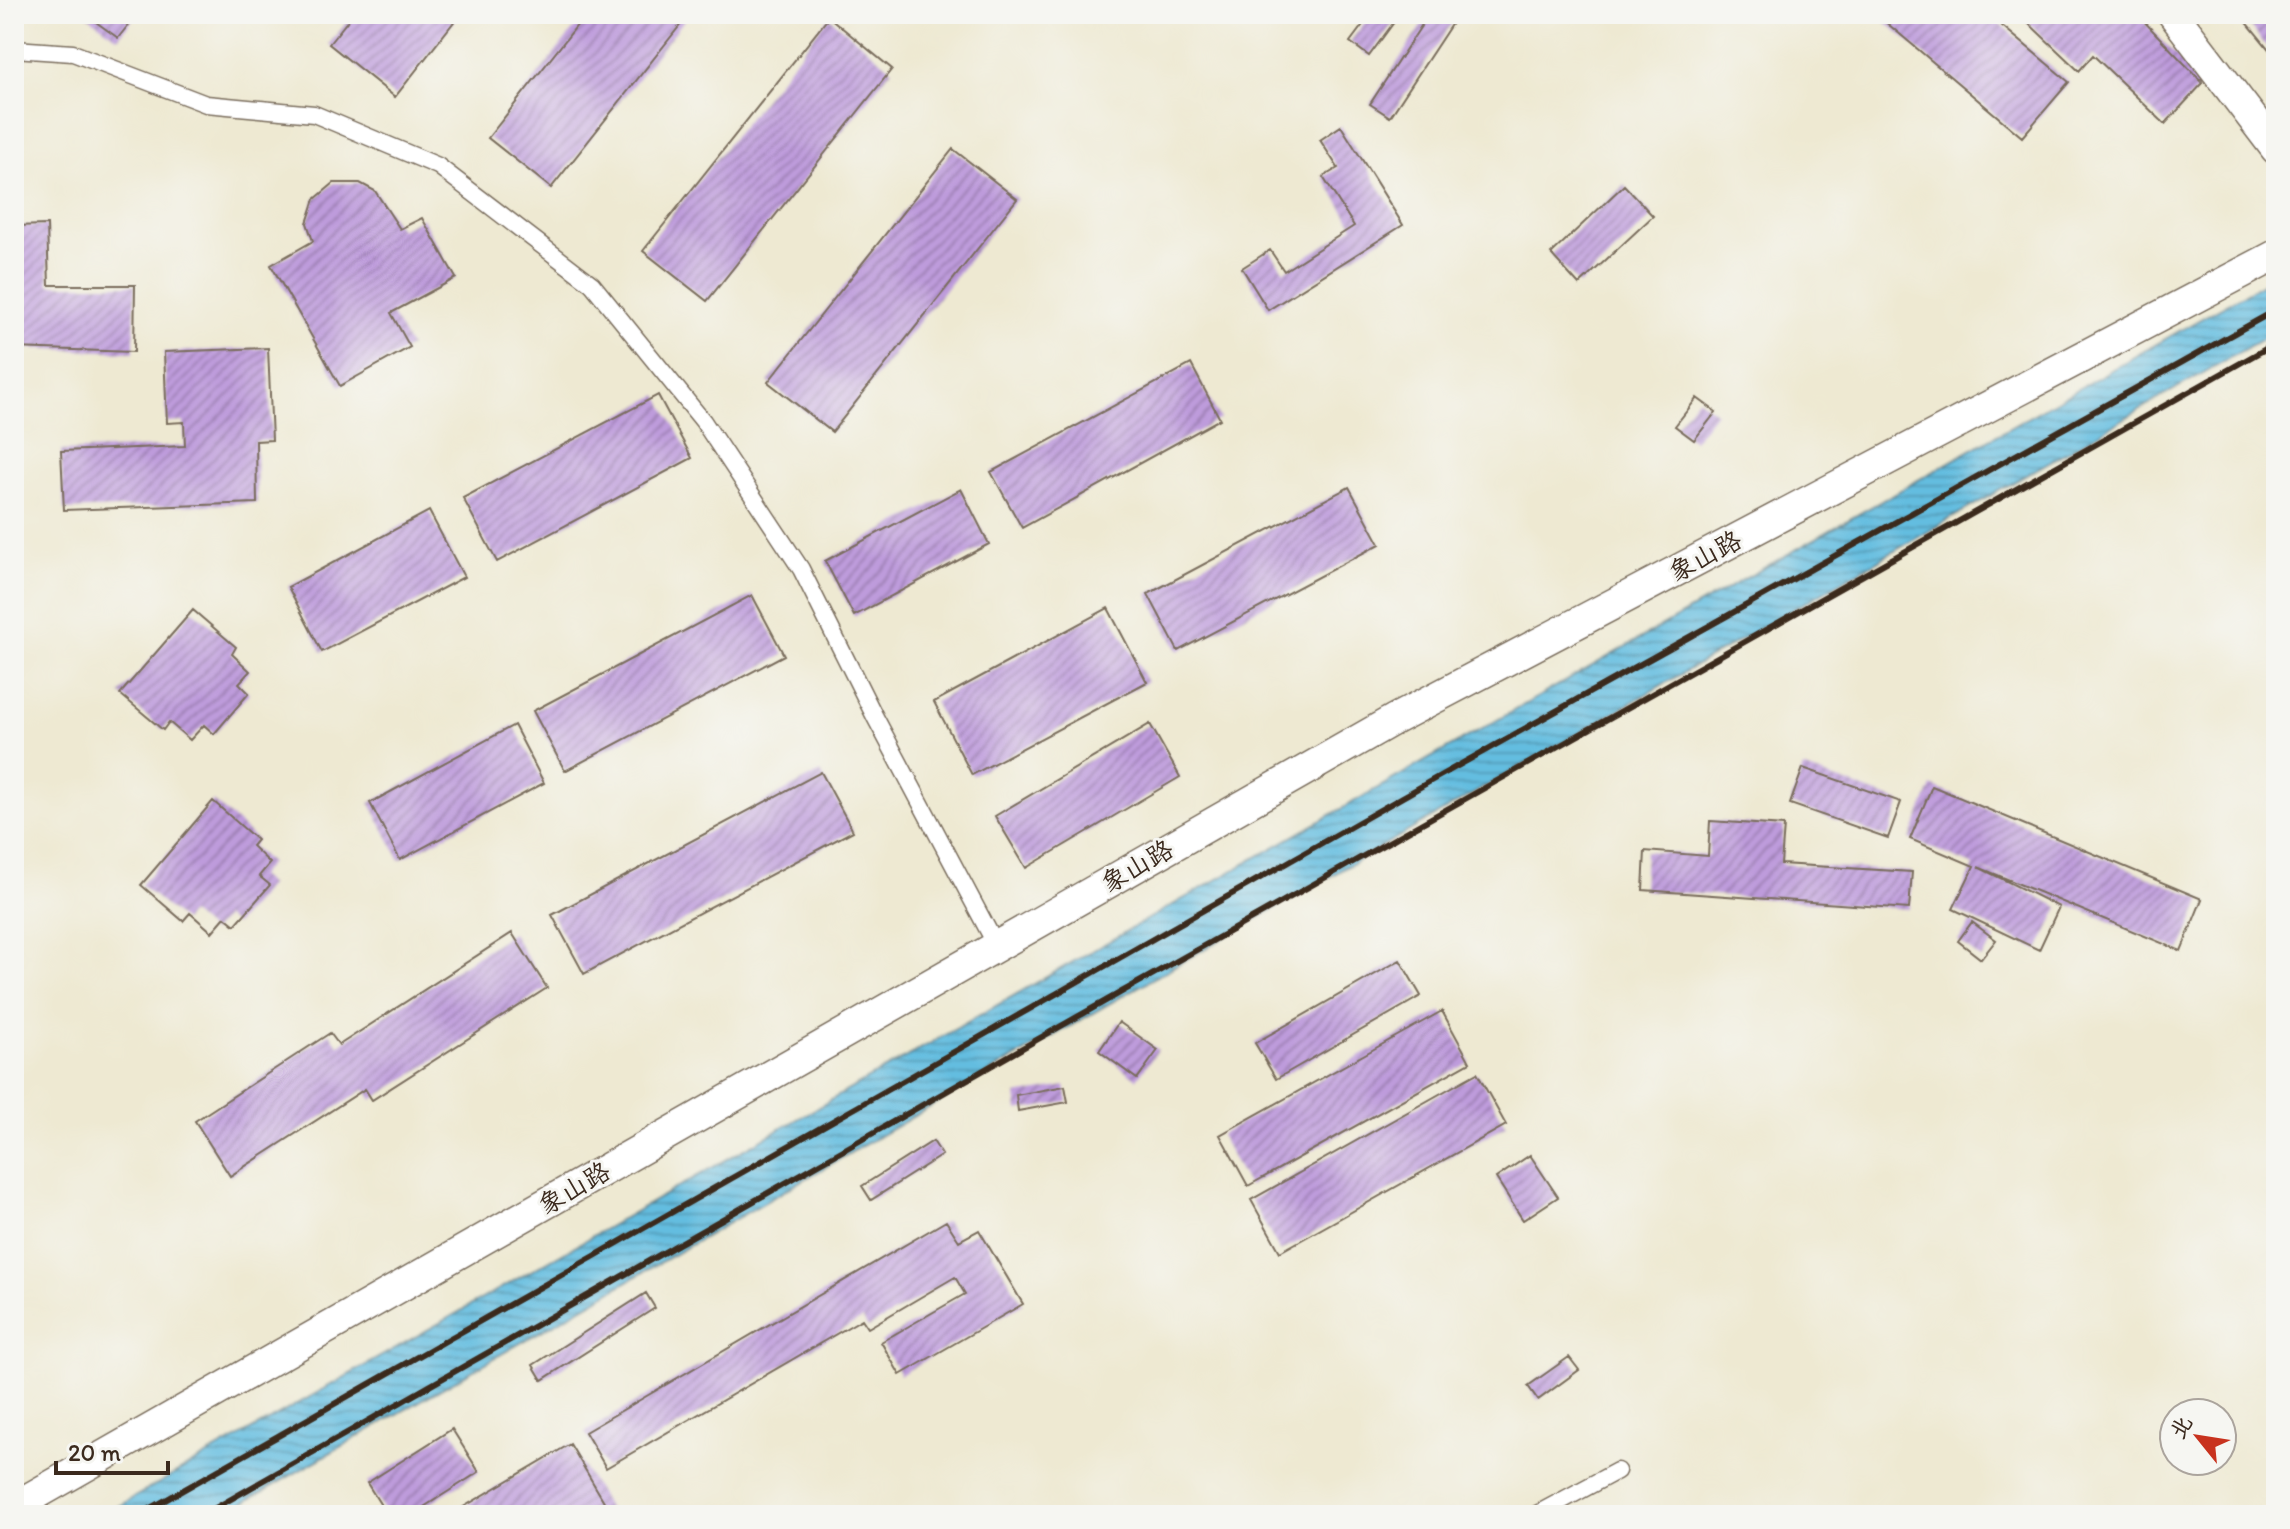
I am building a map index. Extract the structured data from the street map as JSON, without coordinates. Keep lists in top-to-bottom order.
{
  "streets": {
    "street": ["象山路"]
  },
  "scale_bar": "20 m",
  "north": "top left"
}
